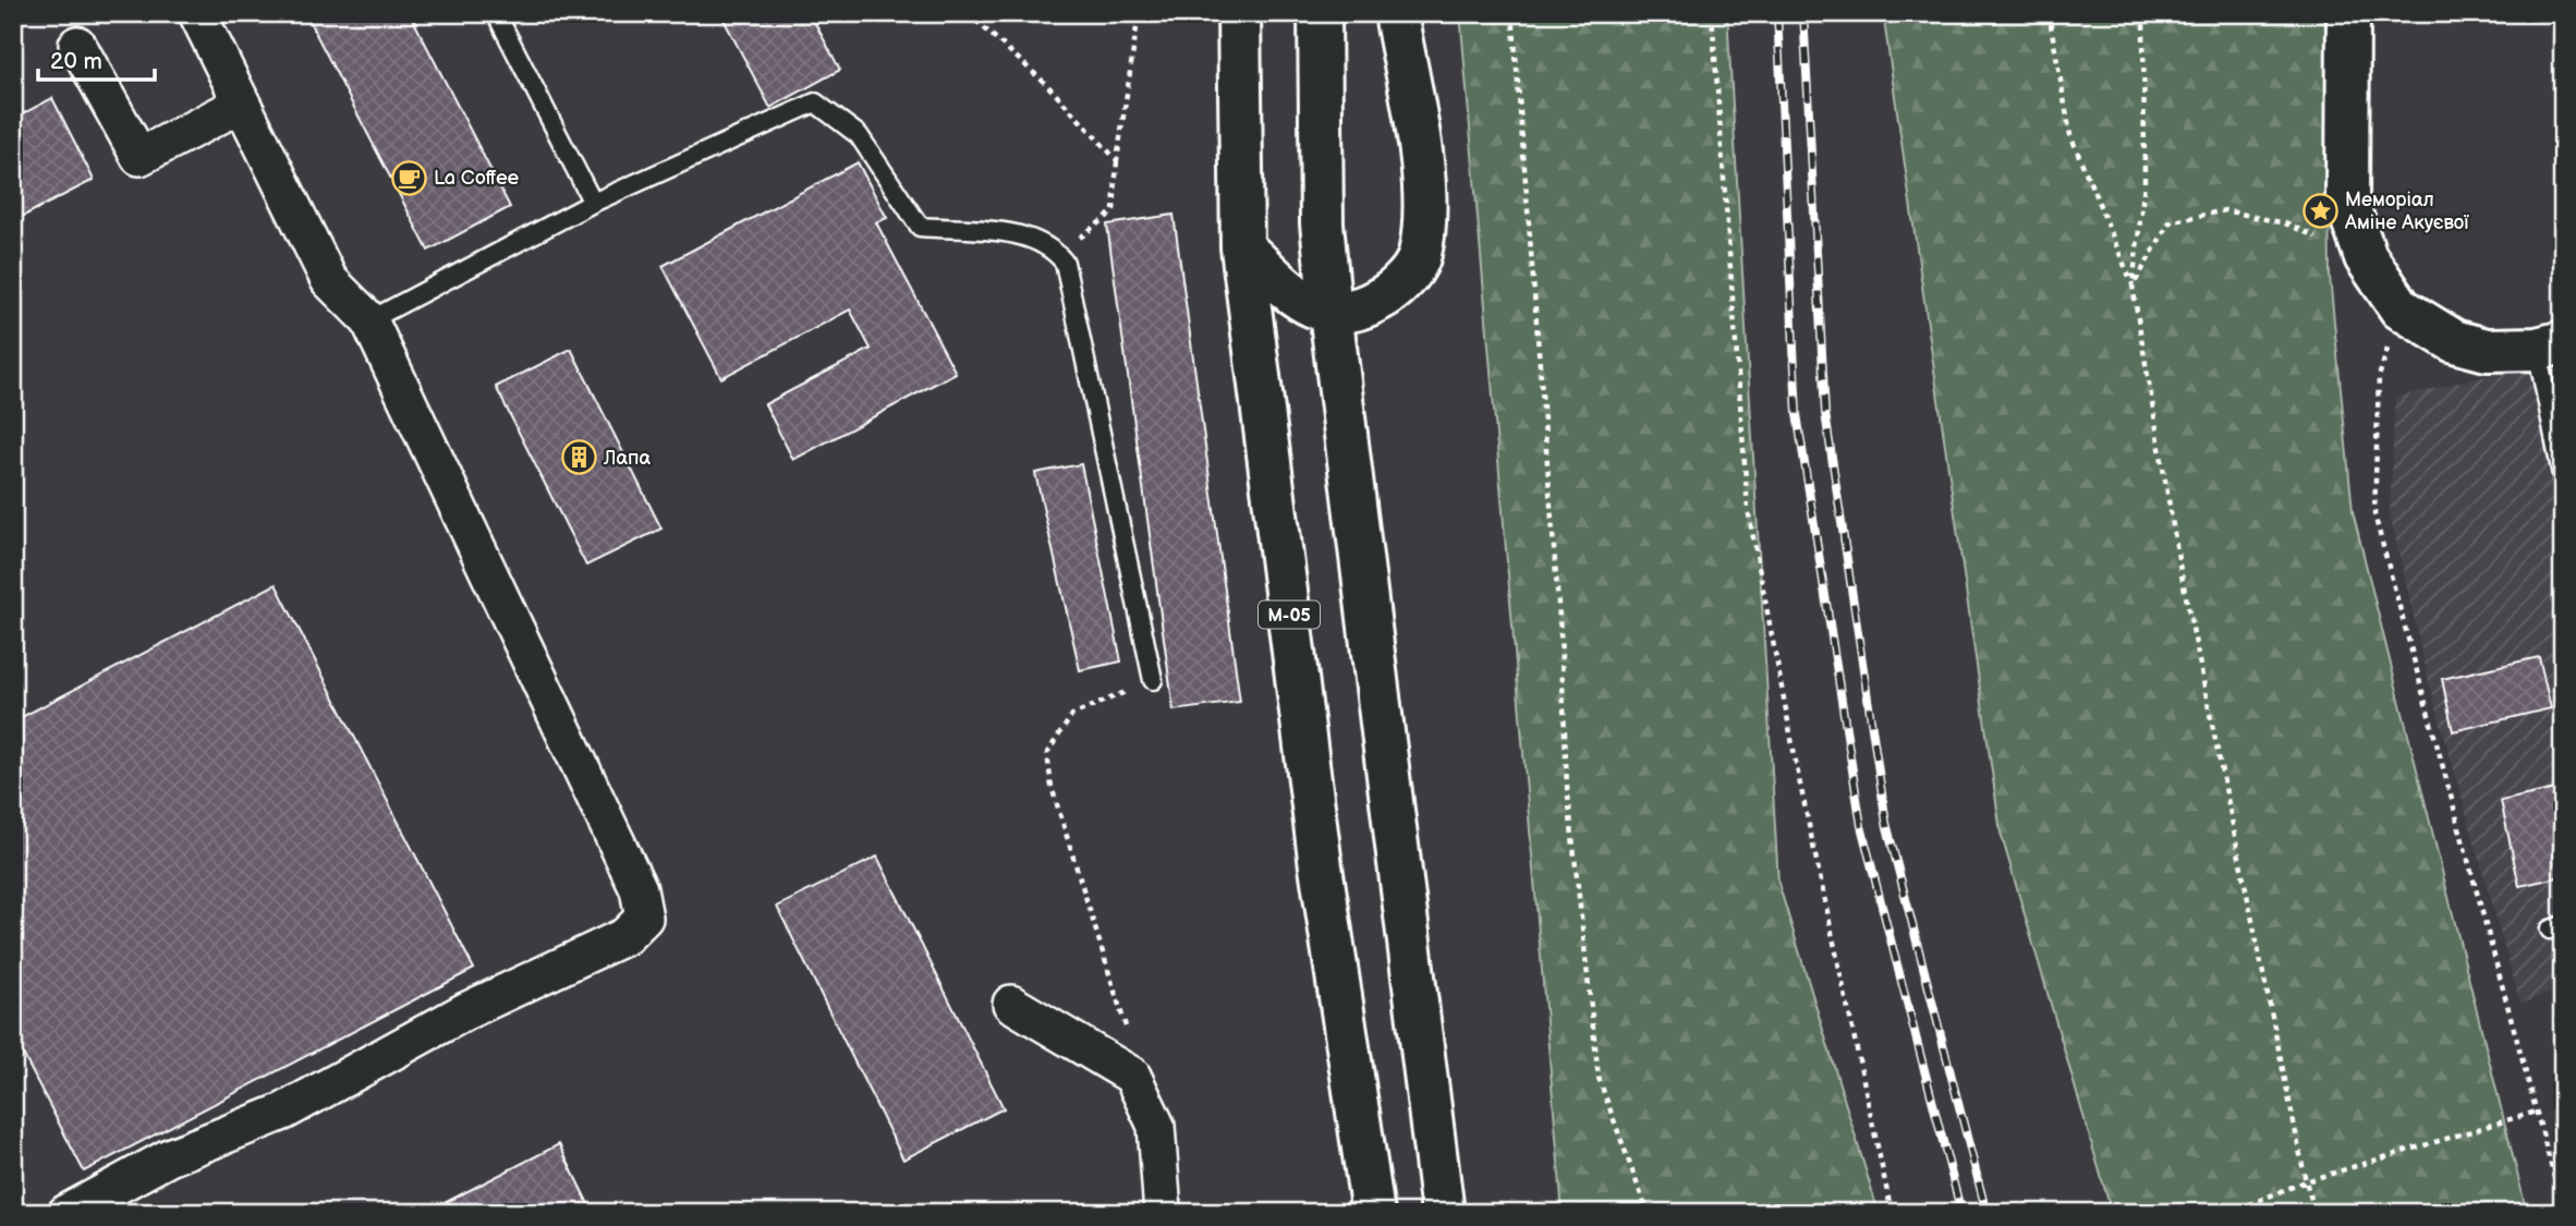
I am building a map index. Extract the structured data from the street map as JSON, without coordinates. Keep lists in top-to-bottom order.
{
  "streets": {
    "main road": ["М-05"]
  },
  "places": {
    "cafe": ["La Coffee"],
    "place": ["Меморіал Аміне Акуєвої"],
    "building": ["Лапа"]
  },
  "scale_bar": "20 m"
}
